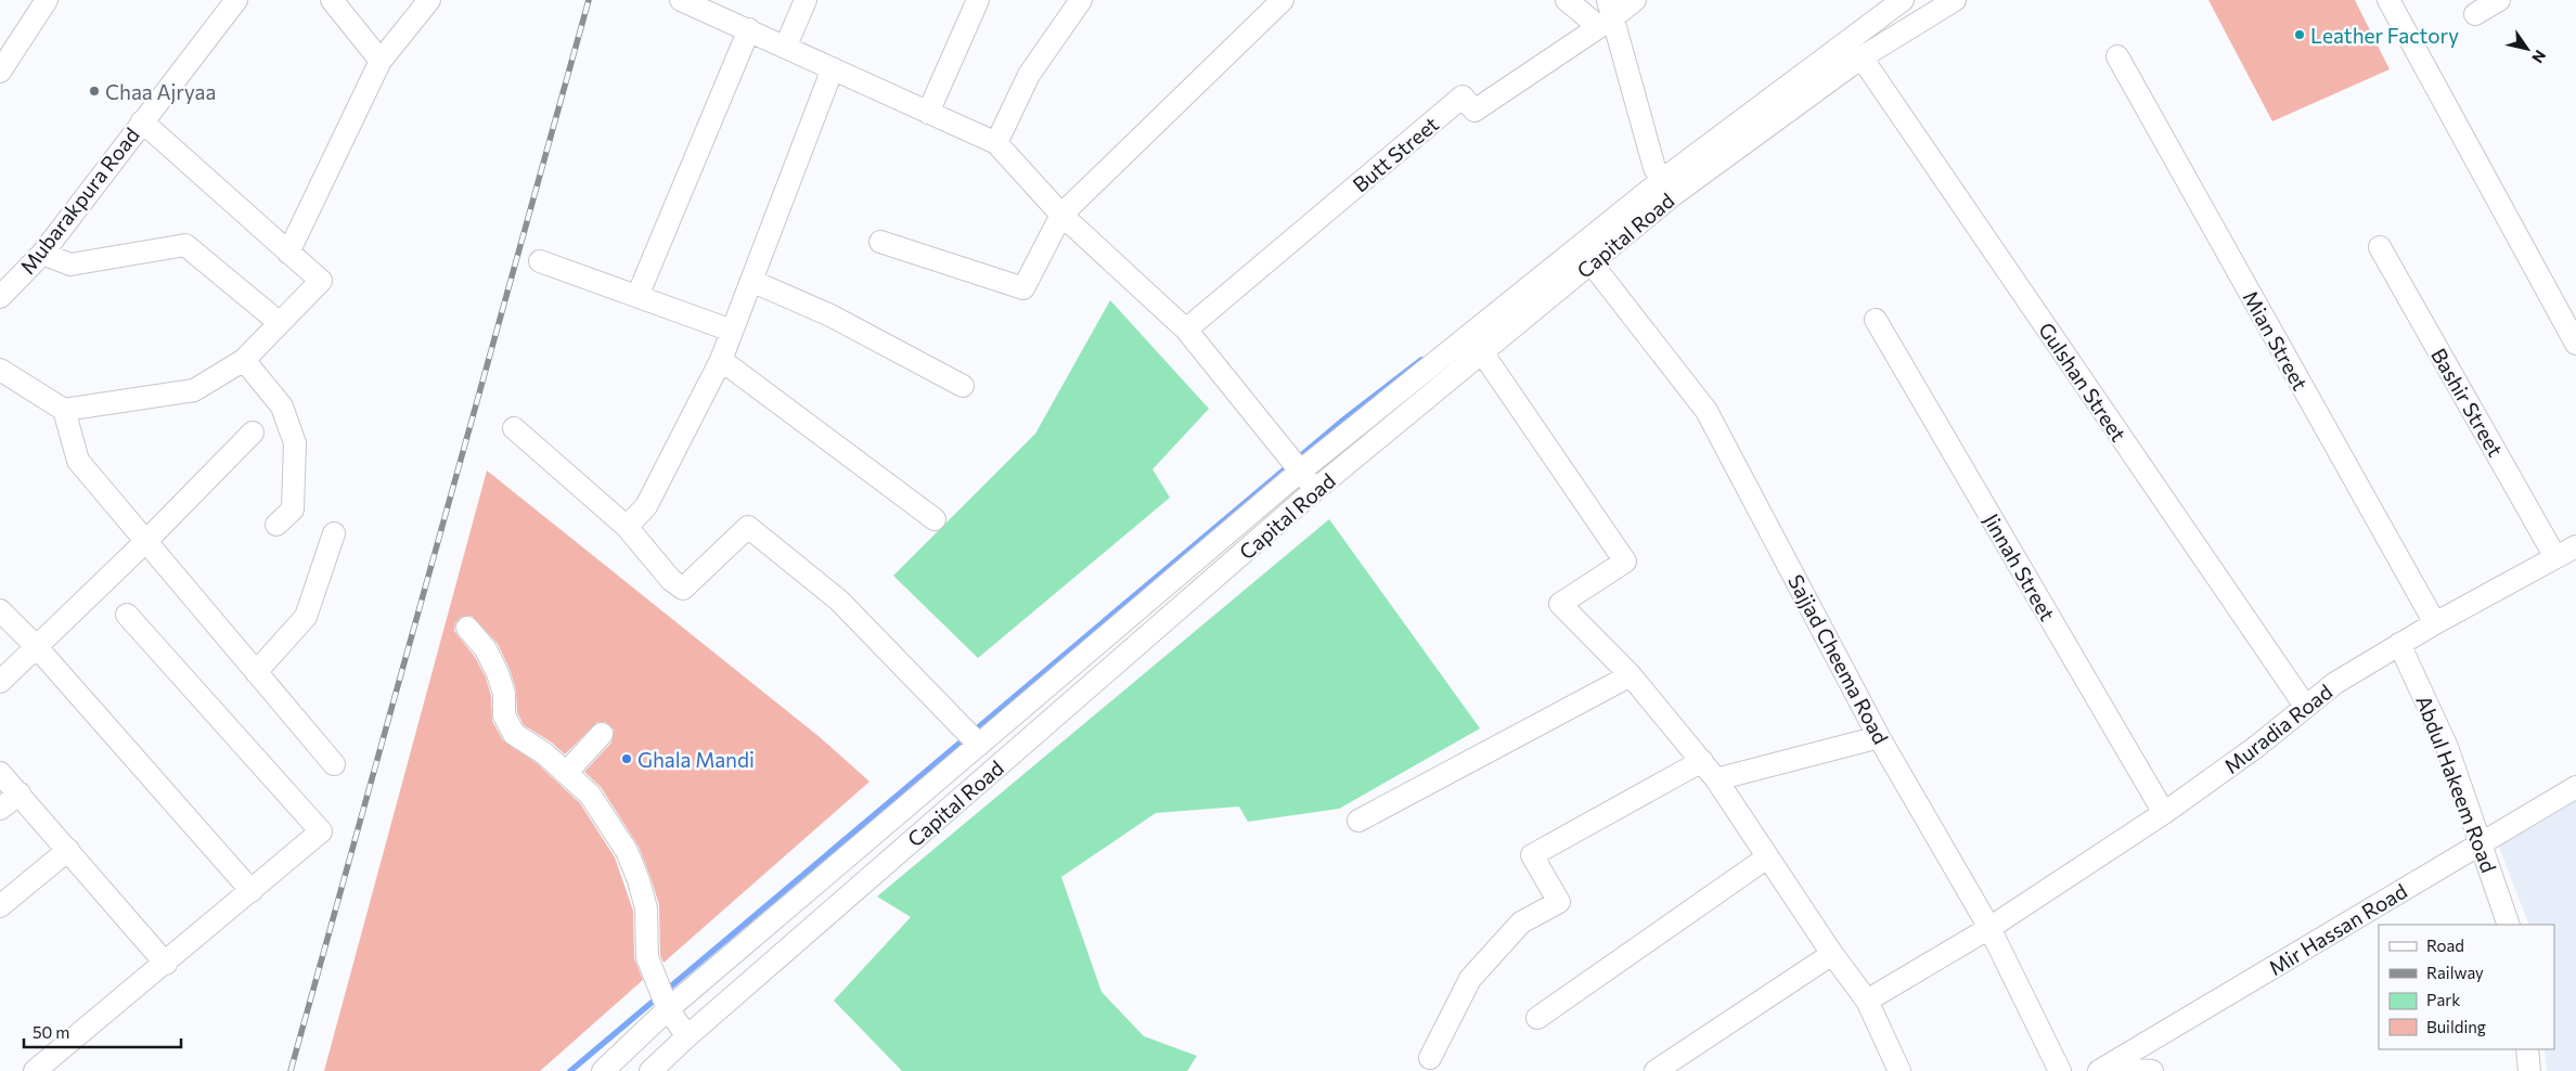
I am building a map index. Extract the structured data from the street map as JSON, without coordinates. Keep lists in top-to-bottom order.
{
  "streets": {
    "street": [
      "Butt Street",
      "Mubarakpura Road",
      "Capital Road",
      "Mian Street",
      "Gulshan Street",
      "Bashir Street",
      "Jinnah Street",
      "Sajjad Cheema Road",
      "Muradia Road",
      "Abdul Hakeem Road",
      "Mir Hassan Road"
    ]
  },
  "crossings": [
    ["Capital Road", "Gulshan Street"],
    ["Capital Road", "Sajjad Cheema Road"],
    ["Mian Street", "Muradia Road"],
    ["Gulshan Street", "Muradia Road"],
    ["Bashir Street", "Muradia Road"],
    ["Jinnah Street", "Muradia Road"],
    ["Sajjad Cheema Road", "Muradia Road"],
    ["Muradia Road", "Abdul Hakeem Road"],
    ["Abdul Hakeem Road", "Mir Hassan Road"]
  ],
  "places": ["Leather Factory", "Chaa Ajryaa", "Ghala Mandi"],
  "legend": [
    "Road",
    "Railway",
    "Park",
    "Building"
  ],
  "scale_bar": "50 m",
  "north": "bottom right"
}
